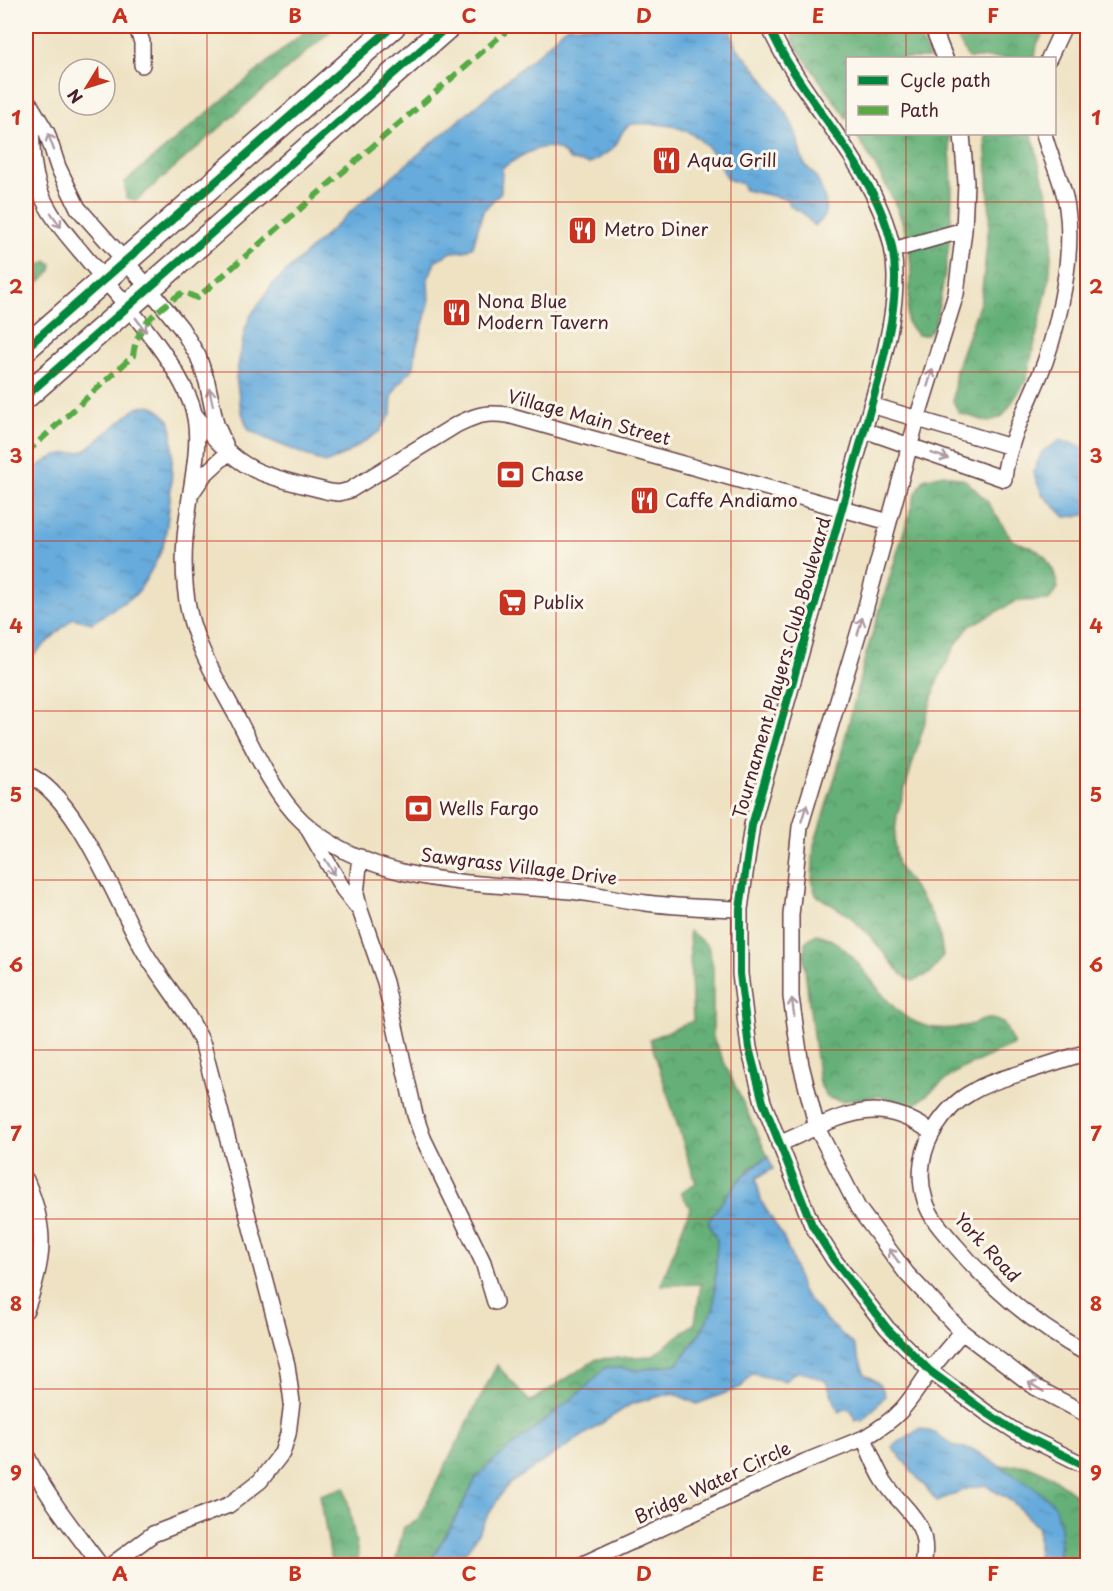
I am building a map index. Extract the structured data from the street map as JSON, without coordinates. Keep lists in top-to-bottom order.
{
  "streets": {
    "street": [
      "Village Main Street",
      "Tournament Players Club Boulevard",
      "Sawgrass Village Drive",
      "York Road",
      "Bridge Water Circle"
    ]
  },
  "crossings": [
    ["Village Main Street", "Tournament Players Club Boulevard"],
    ["Village Main Street", "Sawgrass Village Drive"],
    ["Tournament Players Club Boulevard", "Sawgrass Village Drive"],
    ["Tournament Players Club Boulevard", "Bridge Water Circle"]
  ],
  "places": {
    "restaurant": [
      "Aqua Grill",
      "Metro Diner",
      "Nona Blue Modern Tavern",
      "Caffe Andiamo"
    ],
    "bank": ["Chase", "Wells Fargo"],
    "supermarket": ["Publix"]
  },
  "legend": ["Cycle path", "Path"],
  "north": "bottom left",
  "grid": {
    "columns": [
      "A",
      "B",
      "C",
      "D",
      "E",
      "F"
    ],
    "rows": [
      "1",
      "2",
      "3",
      "4",
      "5",
      "6",
      "7",
      "8",
      "9"
    ]
  }
}
